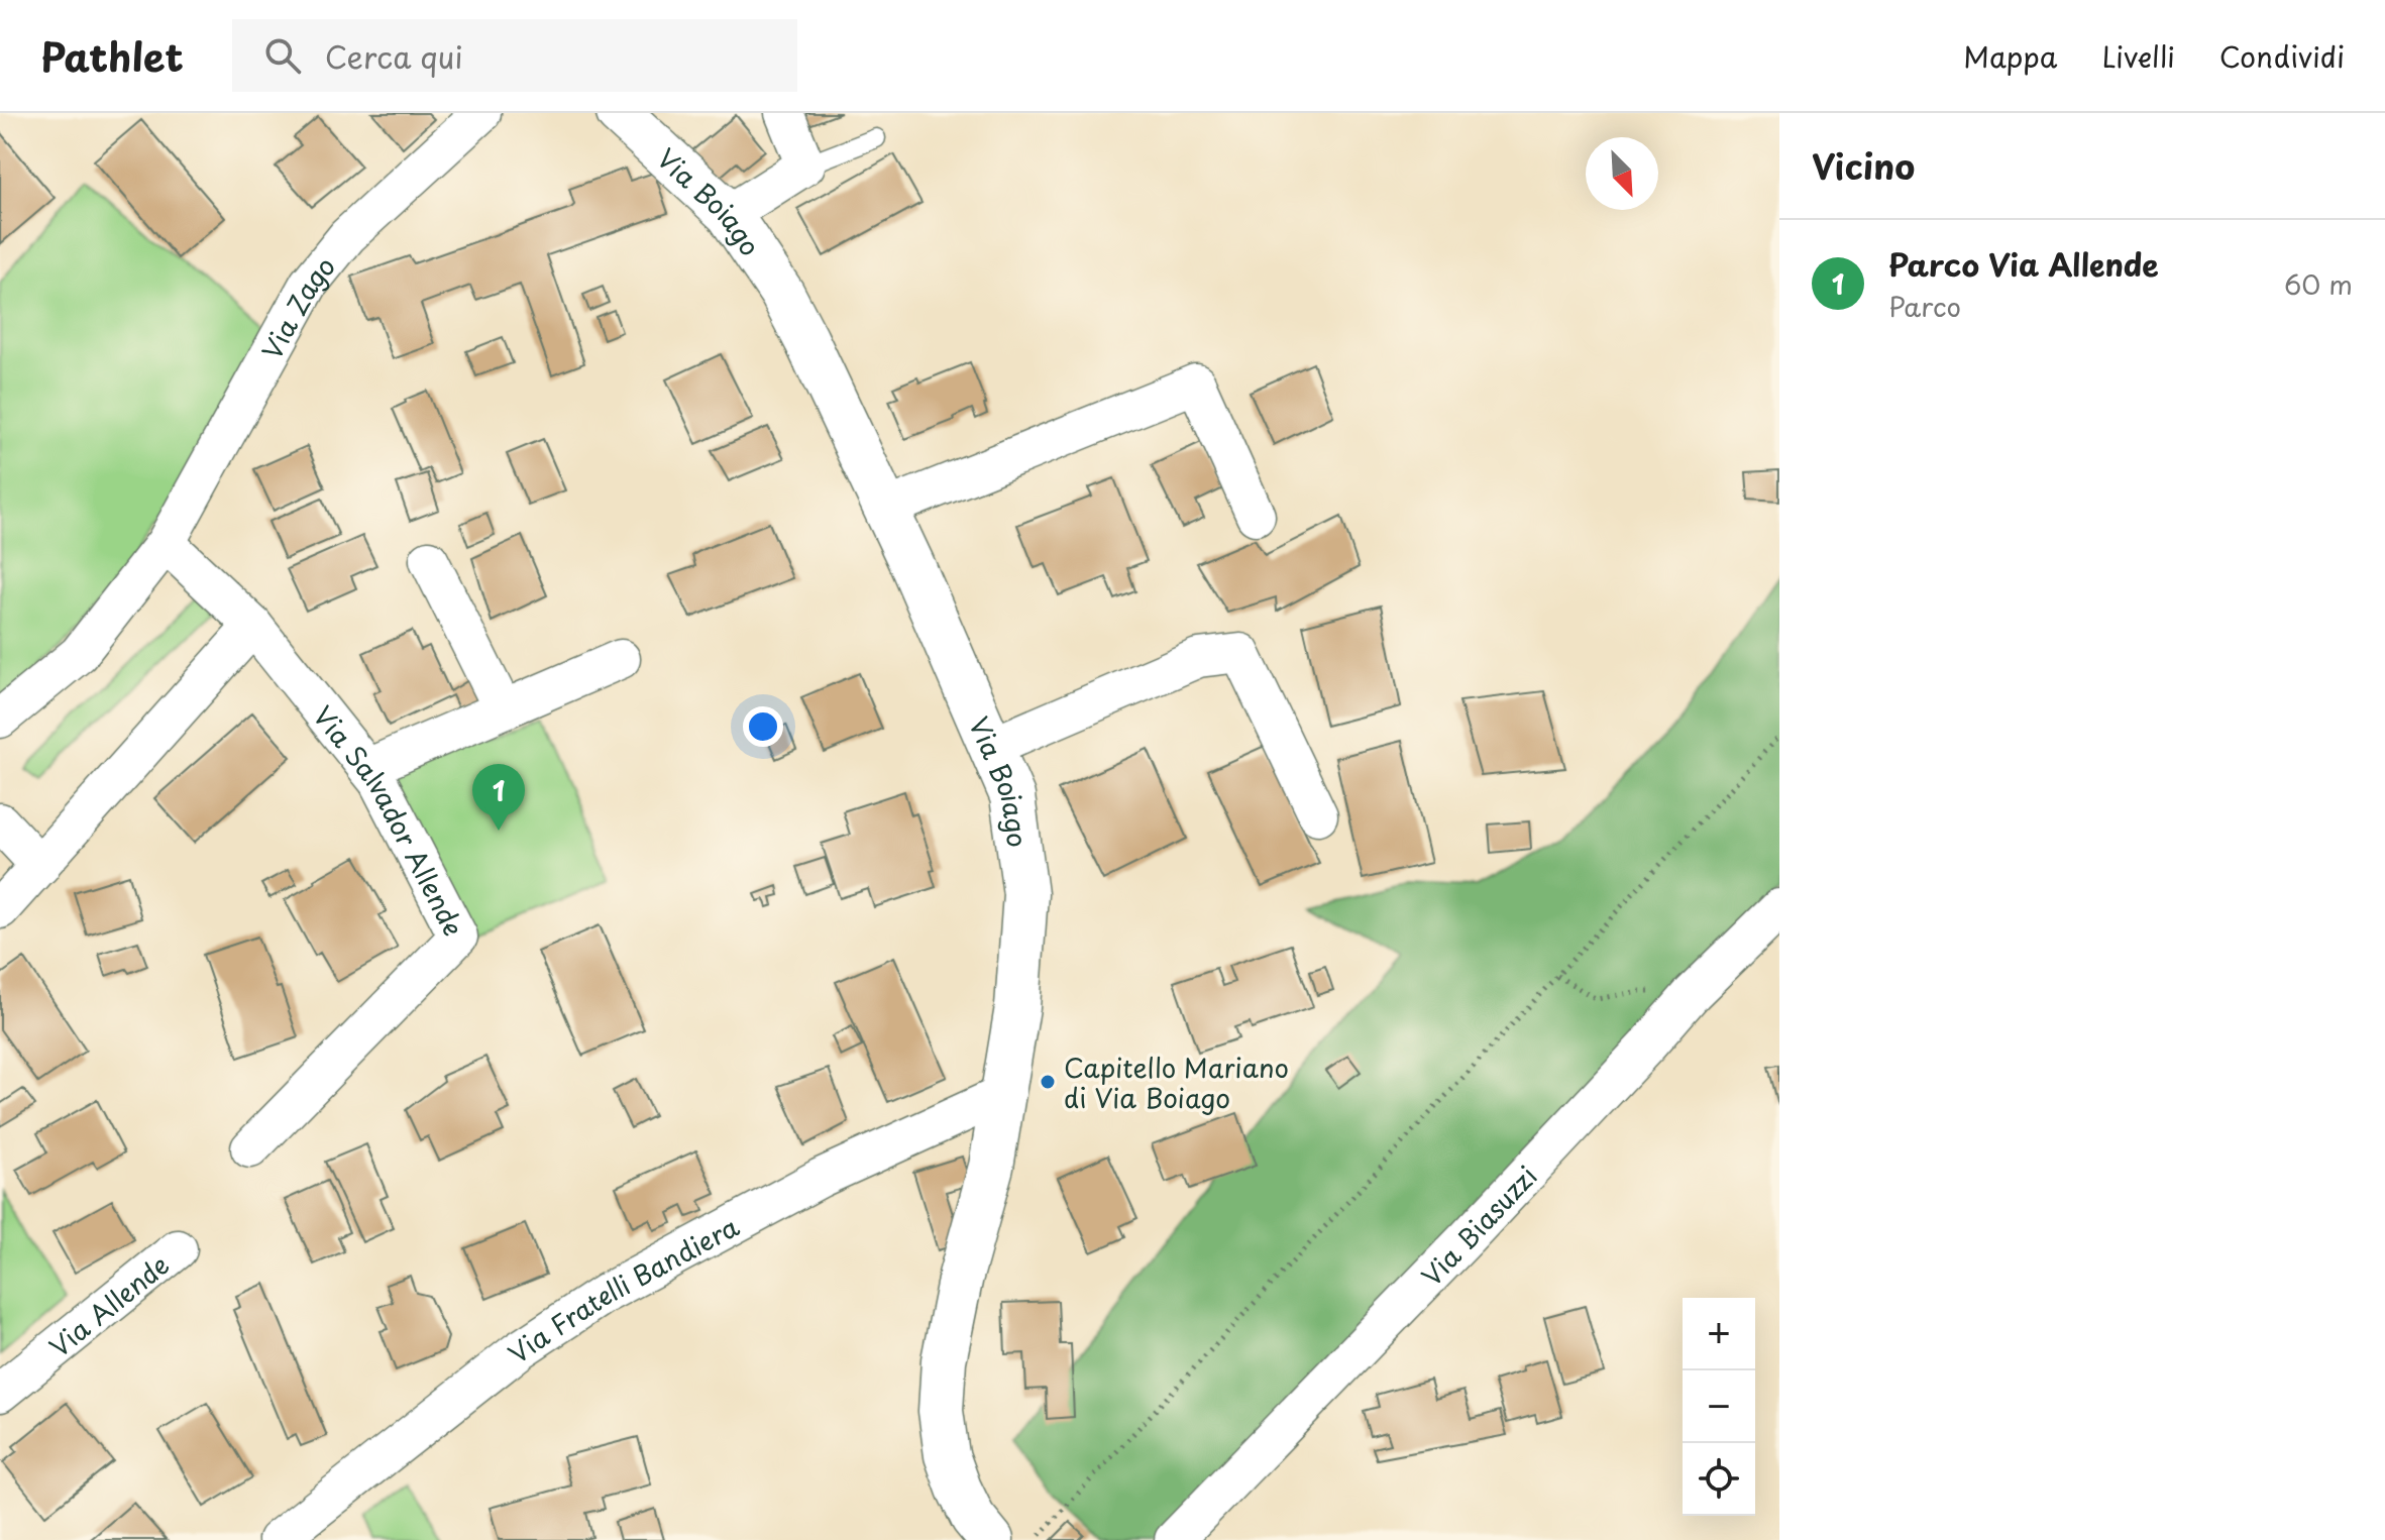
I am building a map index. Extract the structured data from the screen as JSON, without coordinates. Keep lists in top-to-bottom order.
{
  "streets": {
    "street": [
      "Via Boiago",
      "Via Zago",
      "Via Salvador Allende",
      "Via Biasuzzi",
      "Via Fratelli Bandiera",
      "Via Allende"
    ]
  },
  "crossings": [
    ["Via Boiago", "Via Fratelli Bandiera"],
    ["Via Zago", "Via Salvador Allende"]
  ],
  "places": ["Capitello Mariano di Via Boiago"],
  "north": "bottom right",
  "page": {
    "header": "Pathlet",
    "search": "Cerca qui",
    "nav": ["Mappa", "Livelli", "Condividi"],
    "heading": "Vicino",
    "list": [
      {
        "mark": "1",
        "name": "Parco Via Allende",
        "note": "Parco",
        "value": "60 m"
      }
    ],
    "pins": "1",
    "map_buttons": ["+", "−"]
  }
}
